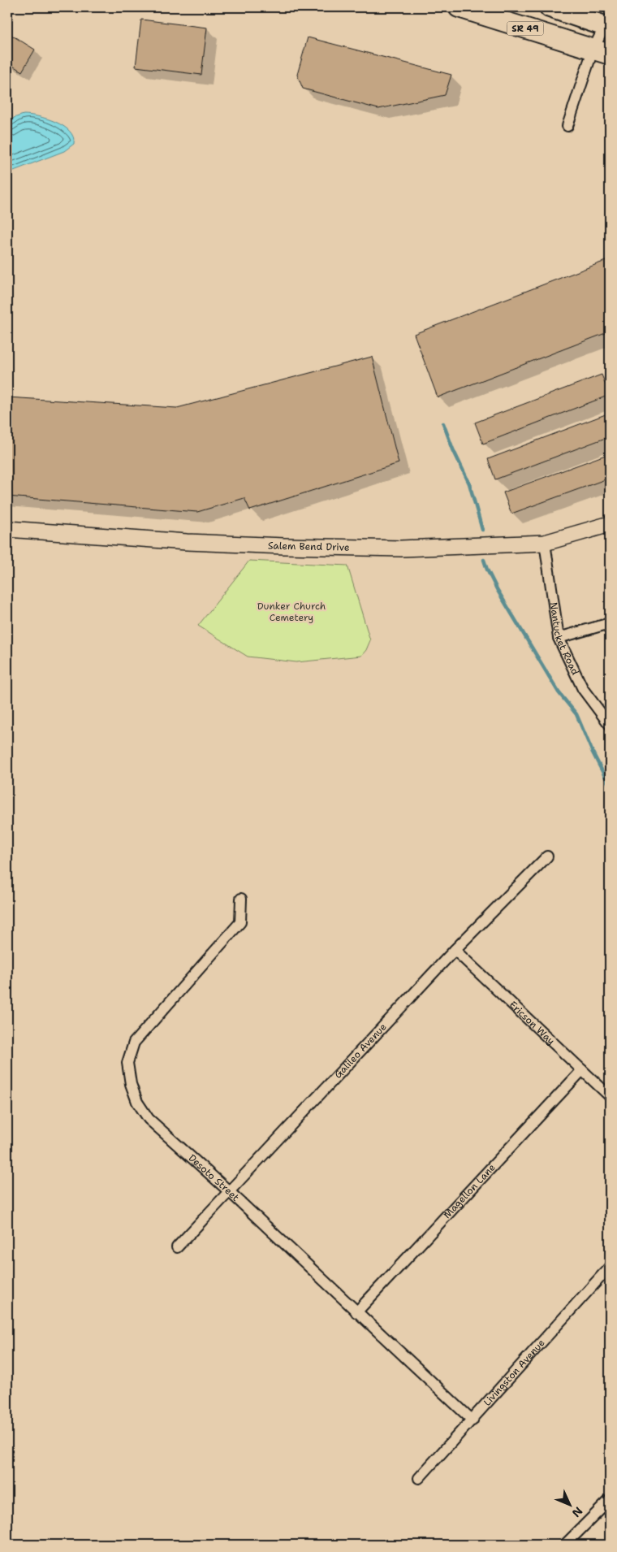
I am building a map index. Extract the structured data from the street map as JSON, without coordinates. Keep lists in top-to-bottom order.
{
  "streets": {
    "highway": ["SR 49"],
    "street": [
      "Salem Bend Drive",
      "Nantucket Road",
      "Ericson Way",
      "Galileo Avenue",
      "Desoto Street",
      "Magellon Lane",
      "Livingston Avenue"
    ]
  },
  "crossings": [
    ["Salem Bend Drive", "Nantucket Road"],
    ["Ericson Way", "Galileo Avenue"],
    ["Ericson Way", "Magellon Lane"],
    ["Galileo Avenue", "Desoto Street"],
    ["Desoto Street", "Magellon Lane"],
    ["Desoto Street", "Livingston Avenue"]
  ],
  "parks": ["Dunker Church Cemetery"],
  "north": "bottom right"
}
